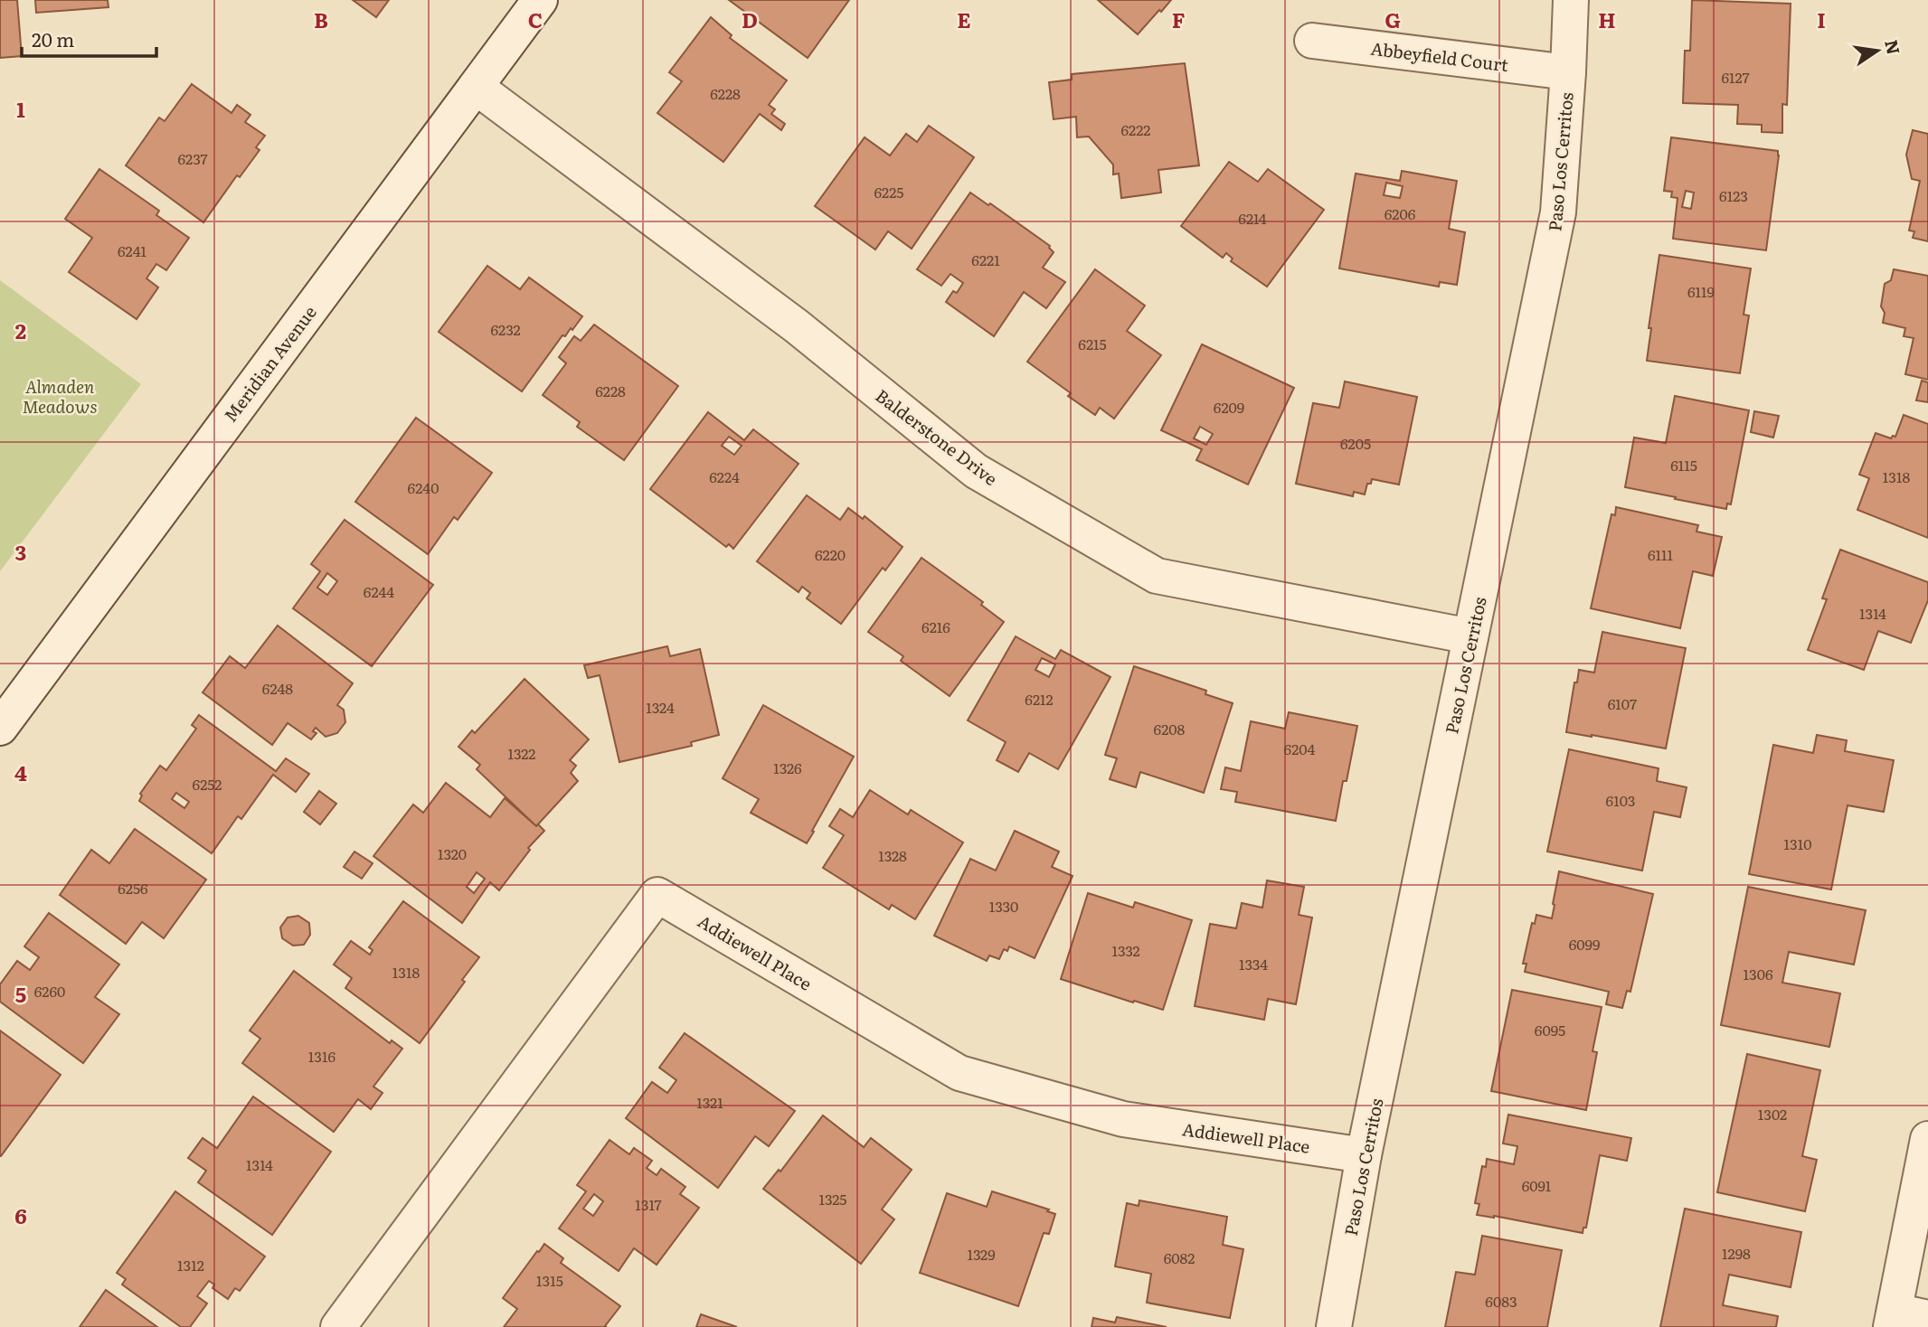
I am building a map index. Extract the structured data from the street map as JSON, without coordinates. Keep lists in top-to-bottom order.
{
  "streets": {
    "street": [
      "Abbeyfield Court",
      "Paso Los Cerritos",
      "Meridian Avenue",
      "Balderstone Drive",
      "Addiewell Place"
    ]
  },
  "crossings": [
    ["Abbeyfield Court", "Paso Los Cerritos"],
    ["Paso Los Cerritos", "Balderstone Drive"],
    ["Paso Los Cerritos", "Addiewell Place"],
    ["Meridian Avenue", "Balderstone Drive"]
  ],
  "parks": ["Almaden Meadows"],
  "house_numbers": [
    "6127",
    "6228",
    "6222",
    "6237",
    "6225",
    "6123",
    "6206",
    "6214",
    "6241",
    "6221",
    "6119",
    "6232",
    "6215",
    "6228",
    "6209",
    "6205",
    "6115",
    "6224",
    "1318",
    "6240",
    "6220",
    "6111",
    "6244",
    "1314",
    "6216",
    "6248",
    "6212",
    "6107",
    "1324",
    "6208",
    "6204",
    "1322",
    "1326",
    "6252",
    "6103",
    "1310",
    "1320",
    "1328",
    "6256",
    "1330",
    "6099",
    "1332",
    "1334",
    "1318",
    "1306",
    "6260",
    "6095",
    "1316",
    "1321",
    "1302",
    "1314",
    "6091",
    "1325",
    "1317",
    "1298",
    "1329",
    "6082",
    "1312",
    "1315",
    "6083"
  ],
  "scale_bar": "20 m",
  "north": "right",
  "grid": {
    "columns": [
      "B",
      "C",
      "D",
      "E",
      "F",
      "G",
      "H",
      "I"
    ],
    "rows": [
      "1",
      "2",
      "3",
      "4",
      "5",
      "6"
    ]
  }
}
